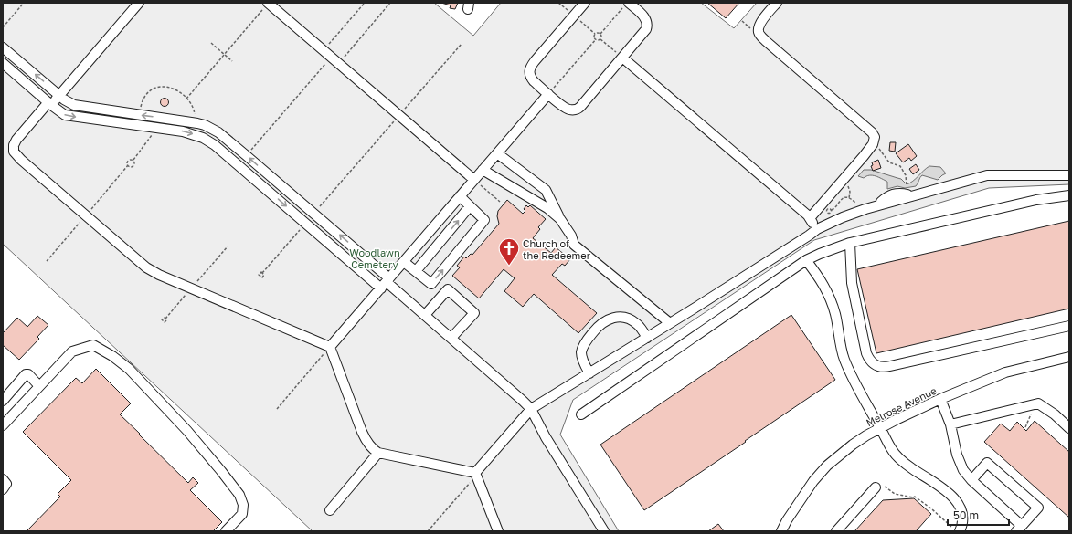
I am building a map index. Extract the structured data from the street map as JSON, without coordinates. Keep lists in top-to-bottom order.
{
  "streets": {
    "street": ["Melrose Avenue"]
  },
  "parks": ["Woodlawn Cemetery"],
  "places": {
    "church": ["Church of the Redeemer"]
  },
  "scale_bar": "50 m"
}
